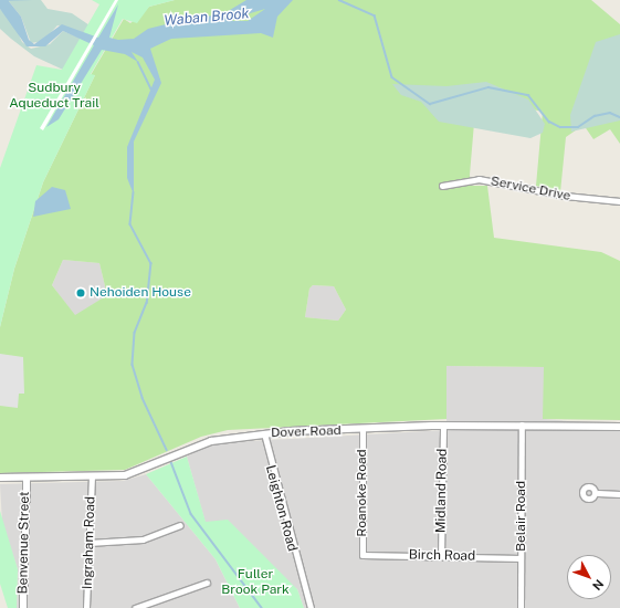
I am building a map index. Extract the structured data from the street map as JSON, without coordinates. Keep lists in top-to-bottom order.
{
  "streets": {
    "street": [
      "Service Drive",
      "Dover Road",
      "Midland Road",
      "Roanoke Road",
      "Leighton Road",
      "Belair Road",
      "Benvenue Street",
      "Ingraham Road",
      "Birch Road"
    ]
  },
  "crossings": [
    ["Dover Road", "Midland Road"],
    ["Dover Road", "Roanoke Road"],
    ["Dover Road", "Leighton Road"],
    ["Dover Road", "Belair Road"],
    ["Dover Road", "Benvenue Street"],
    ["Dover Road", "Ingraham Road"],
    ["Midland Road", "Birch Road"],
    ["Roanoke Road", "Birch Road"],
    ["Belair Road", "Birch Road"]
  ],
  "water": ["Waban Brook"],
  "parks": ["Sudbury Aqueduct Trail", "Fuller Brook Park"],
  "places": ["Nehoiden House"],
  "north": "bottom right"
}
